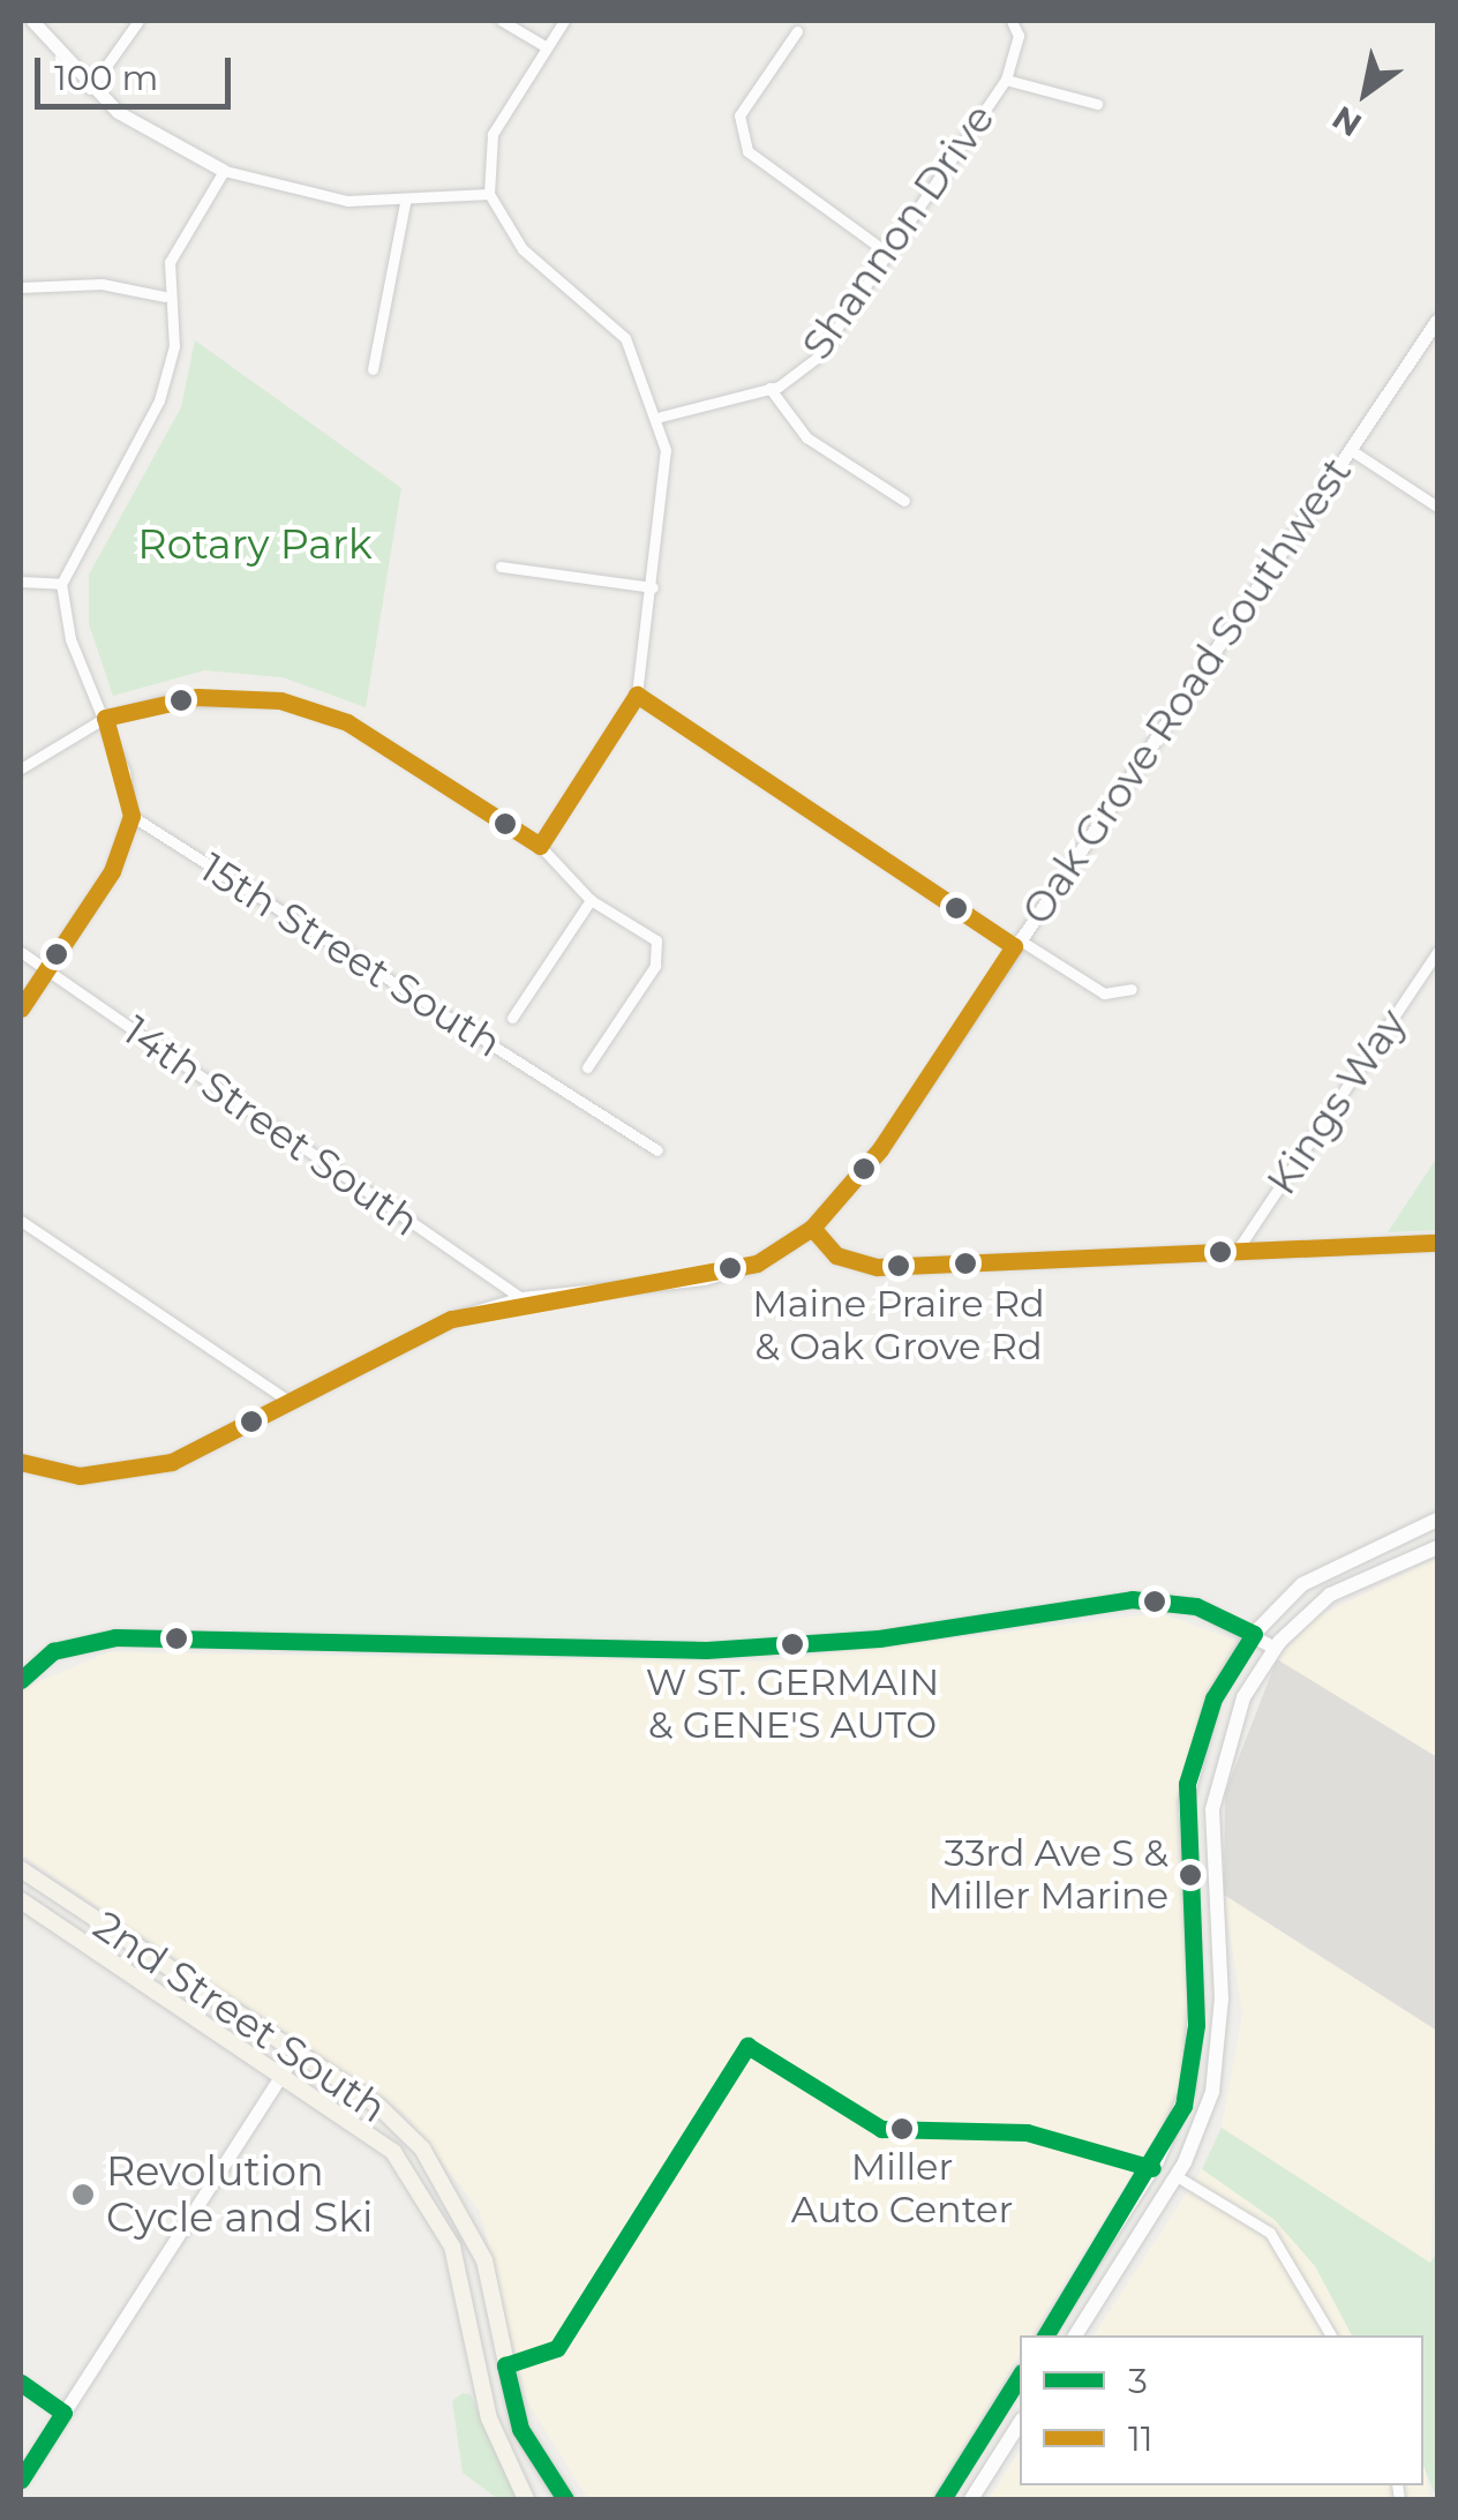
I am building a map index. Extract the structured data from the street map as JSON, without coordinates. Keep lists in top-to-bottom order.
{
  "streets": {
    "main road": ["2nd Street South"],
    "street": [
      "Shannon Drive",
      "Oak Grove Road Southwest",
      "15th Street South",
      "Kings Way",
      "14th Street South"
    ]
  },
  "crossings": [
    ["Oak Grove Road Southwest", "14th Street South"]
  ],
  "parks": ["Rotary Park"],
  "places": [
    "Maine Praire Rd & Oak Grove Rd",
    "W ST. GERMAIN & GENE'S AUTO",
    "33rd Ave S & Miller Marine",
    "Miller Auto Center",
    "Revolution Cycle and Ski"
  ],
  "lines": ["transit line 11", "transit line 3"],
  "legend": ["3", "11"],
  "scale_bar": "100 m",
  "north": "bottom left"
}
